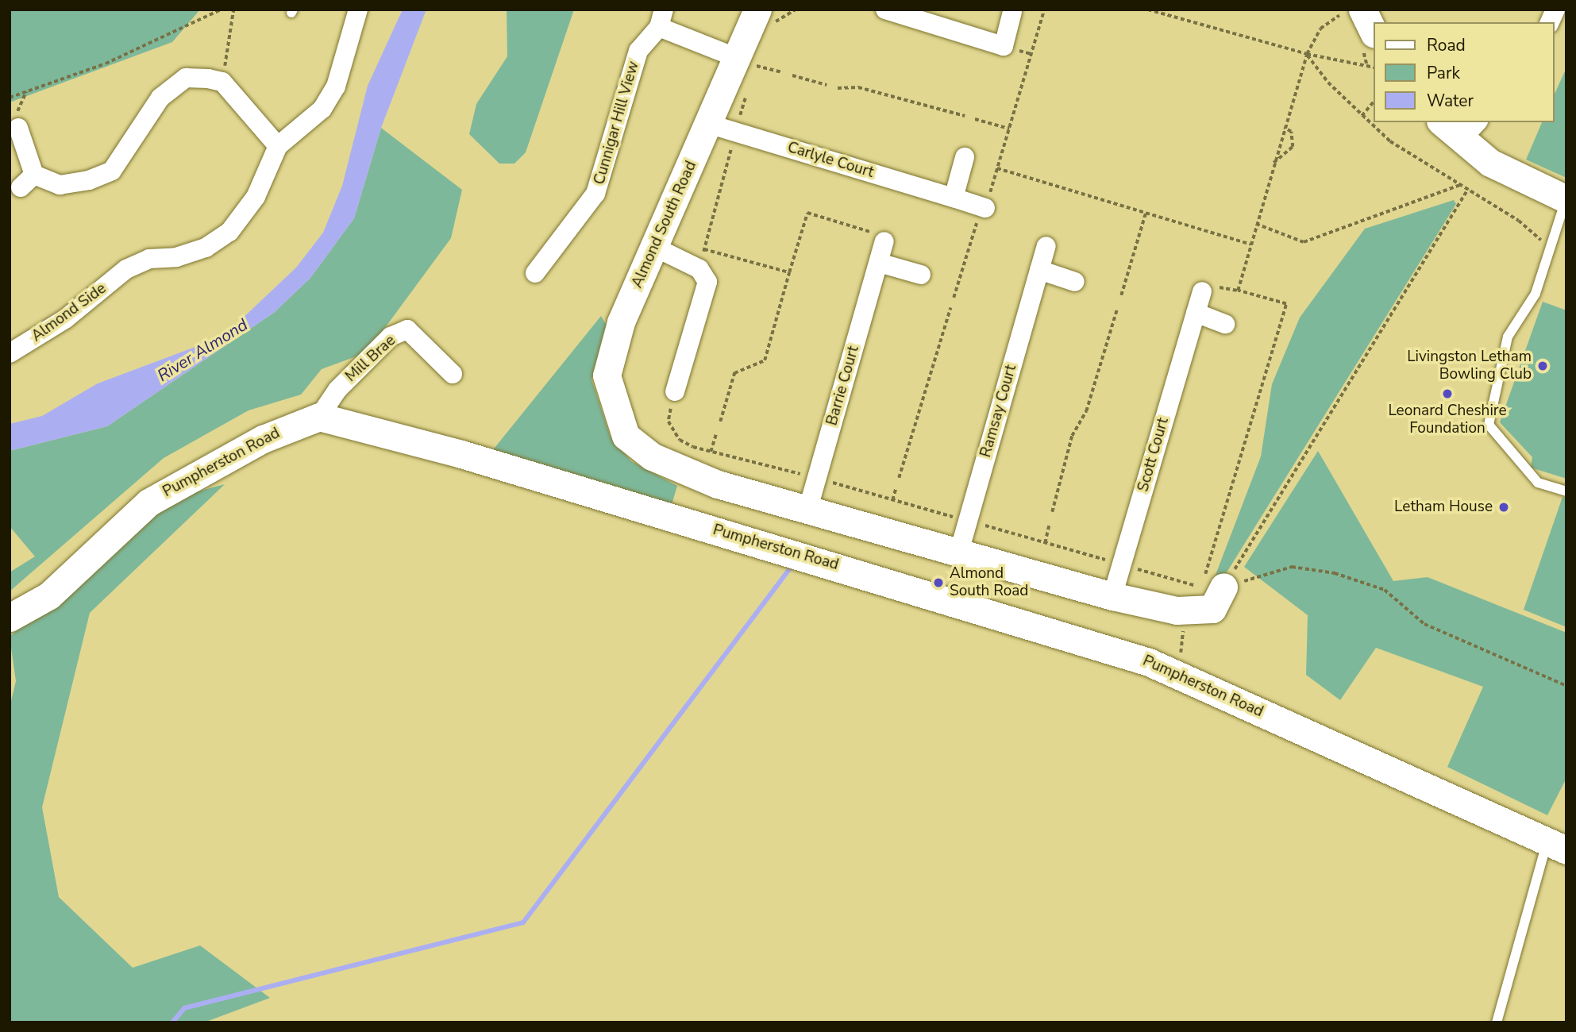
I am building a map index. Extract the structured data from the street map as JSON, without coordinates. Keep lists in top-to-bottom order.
{
  "streets": {
    "main road": ["Almond South Road", "Pumpherston Road"],
    "street": [
      "Cunnigar Hill View",
      "Carlyle Court",
      "Almond Side",
      "Mill Brae",
      "Barrie Court",
      "Ramsay Court",
      "Scott Court"
    ]
  },
  "crossings": [
    ["Cunnigar Hill View", "Almond South Road"],
    ["Carlyle Court", "Almond South Road"],
    ["Almond South Road", "Barrie Court"],
    ["Almond South Road", "Ramsay Court"],
    ["Almond South Road", "Scott Court"],
    ["Mill Brae", "Pumpherston Road"]
  ],
  "water": ["River Almond"],
  "places": [
    "Livingston Letham Bowling Club",
    "Leonard Cheshire Foundation",
    "Letham House",
    "Almond South Road"
  ],
  "legend": ["Road", "Park", "Water"]
}
